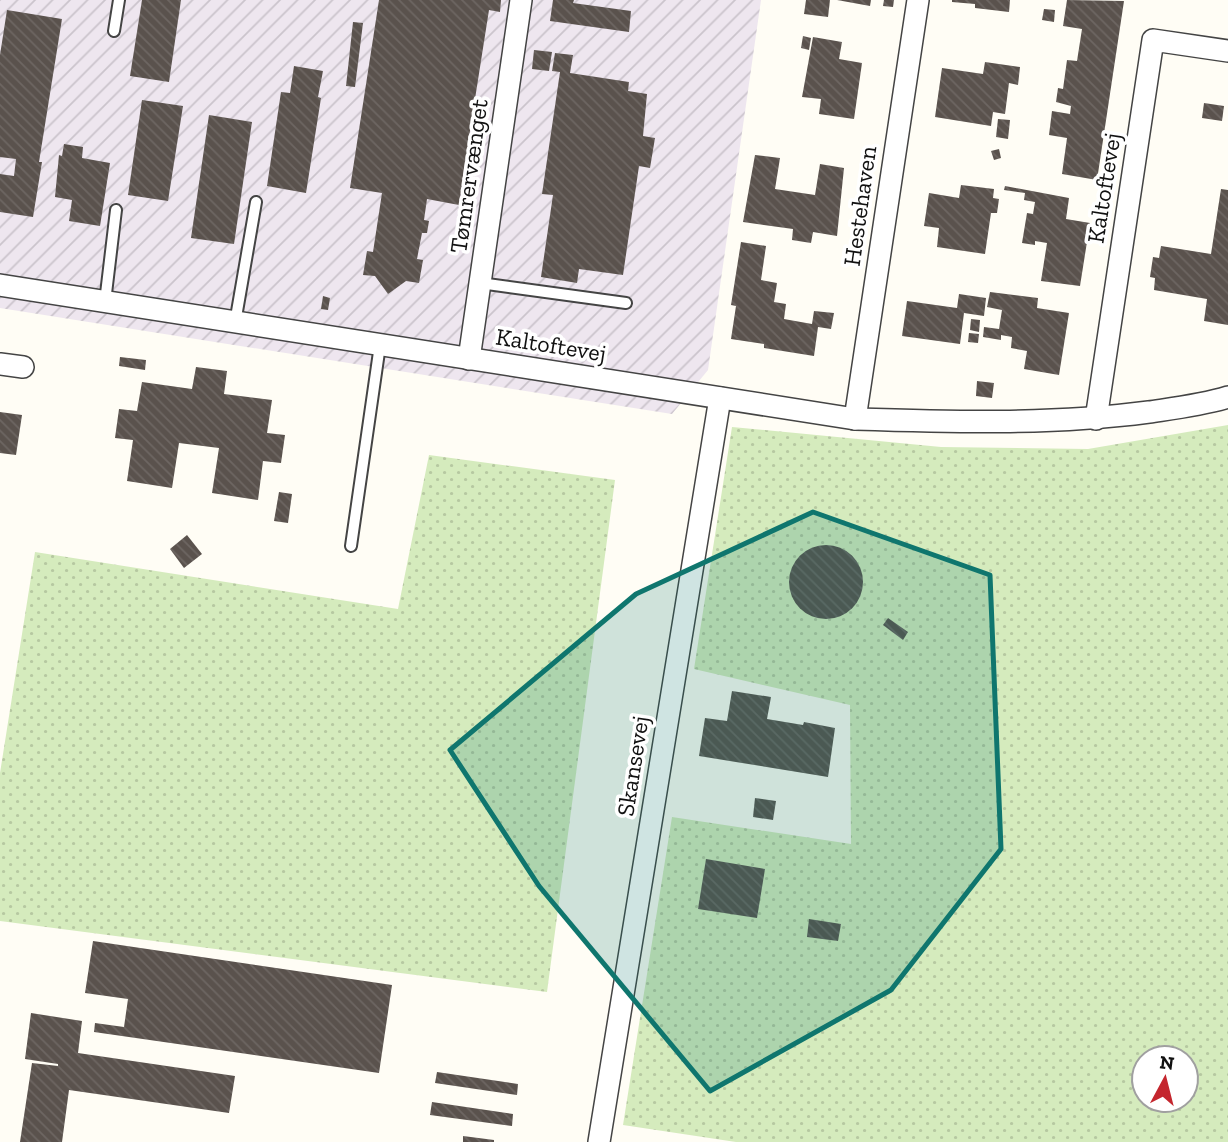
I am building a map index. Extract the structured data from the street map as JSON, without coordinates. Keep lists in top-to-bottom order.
{
  "streets": {
    "street": [
      "Tømrervænget",
      "Kaltoftevej",
      "Hestehaven",
      "Skansevej"
    ]
  },
  "crossings": [
    ["Tømrervænget", "Kaltoftevej"],
    ["Kaltoftevej", "Hestehaven"],
    ["Kaltoftevej", "Skansevej"]
  ],
  "north": "top"
}
